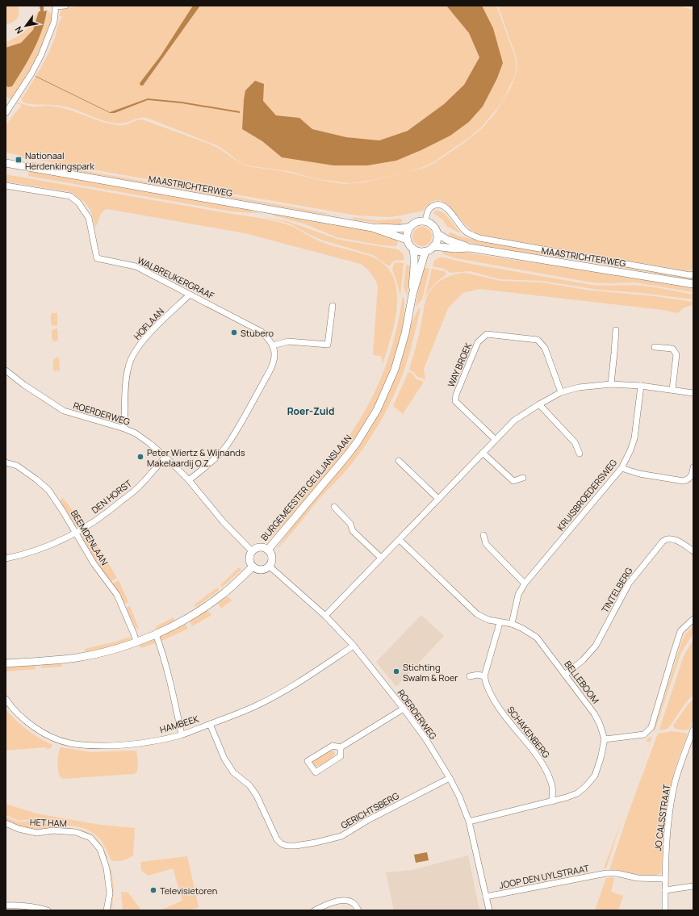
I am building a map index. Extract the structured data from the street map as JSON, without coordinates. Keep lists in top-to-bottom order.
{
  "streets": {
    "main road": ["MAASTRICHTERWEG", "BURGEMEESTER GEULJANSLAAN"],
    "street": [
      "WALBREUKERGRAAF",
      "HOFLAAN",
      "WAY BROEK",
      "ROERDERWEG",
      "KRUISBROEDERSWEG",
      "DEN HORST",
      "BEEMDENLAAN",
      "TINTELBERG",
      "BELLEBOOM",
      "HAMBEEK",
      "SCHAKENBERG",
      "GERICHTSBERG",
      "JO CALSSTRAAT",
      "HET HAM",
      "JOOP DEN UYLSTRAAT"
    ]
  },
  "crossings": [
    ["MAASTRICHTERWEG", "BURGEMEESTER GEULJANSLAAN"],
    ["WALBREUKERGRAAF", "HOFLAAN"],
    ["HOFLAAN", "ROERDERWEG"],
    ["ROERDERWEG", "BURGEMEESTER GEULJANSLAAN"],
    ["ROERDERWEG", "DEN HORST"],
    ["ROERDERWEG", "BELLEBOOM"],
    ["ROERDERWEG", "HAMBEEK"],
    ["ROERDERWEG", "GERICHTSBERG"],
    ["ROERDERWEG", "JOOP DEN UYLSTRAAT"],
    ["KRUISBROEDERSWEG", "BELLEBOOM"],
    ["DEN HORST", "BEEMDENLAAN"],
    ["TINTELBERG", "BELLEBOOM"],
    ["BELLEBOOM", "SCHAKENBERG"],
    ["HAMBEEK", "GERICHTSBERG"],
    ["JO CALSSTRAAT", "JOOP DEN UYLSTRAAT"]
  ],
  "districts": ["Roer-Zuid"],
  "places": {
    "transit": ["Nationaal Herdenkingspark"],
    "other": [
      "Stubero",
      "Peter Wiertz & Wijnands Makelaardij O.Z.",
      "Stichting Swalm & Roer",
      "Televisietoren"
    ]
  },
  "north": "bottom left"
}
